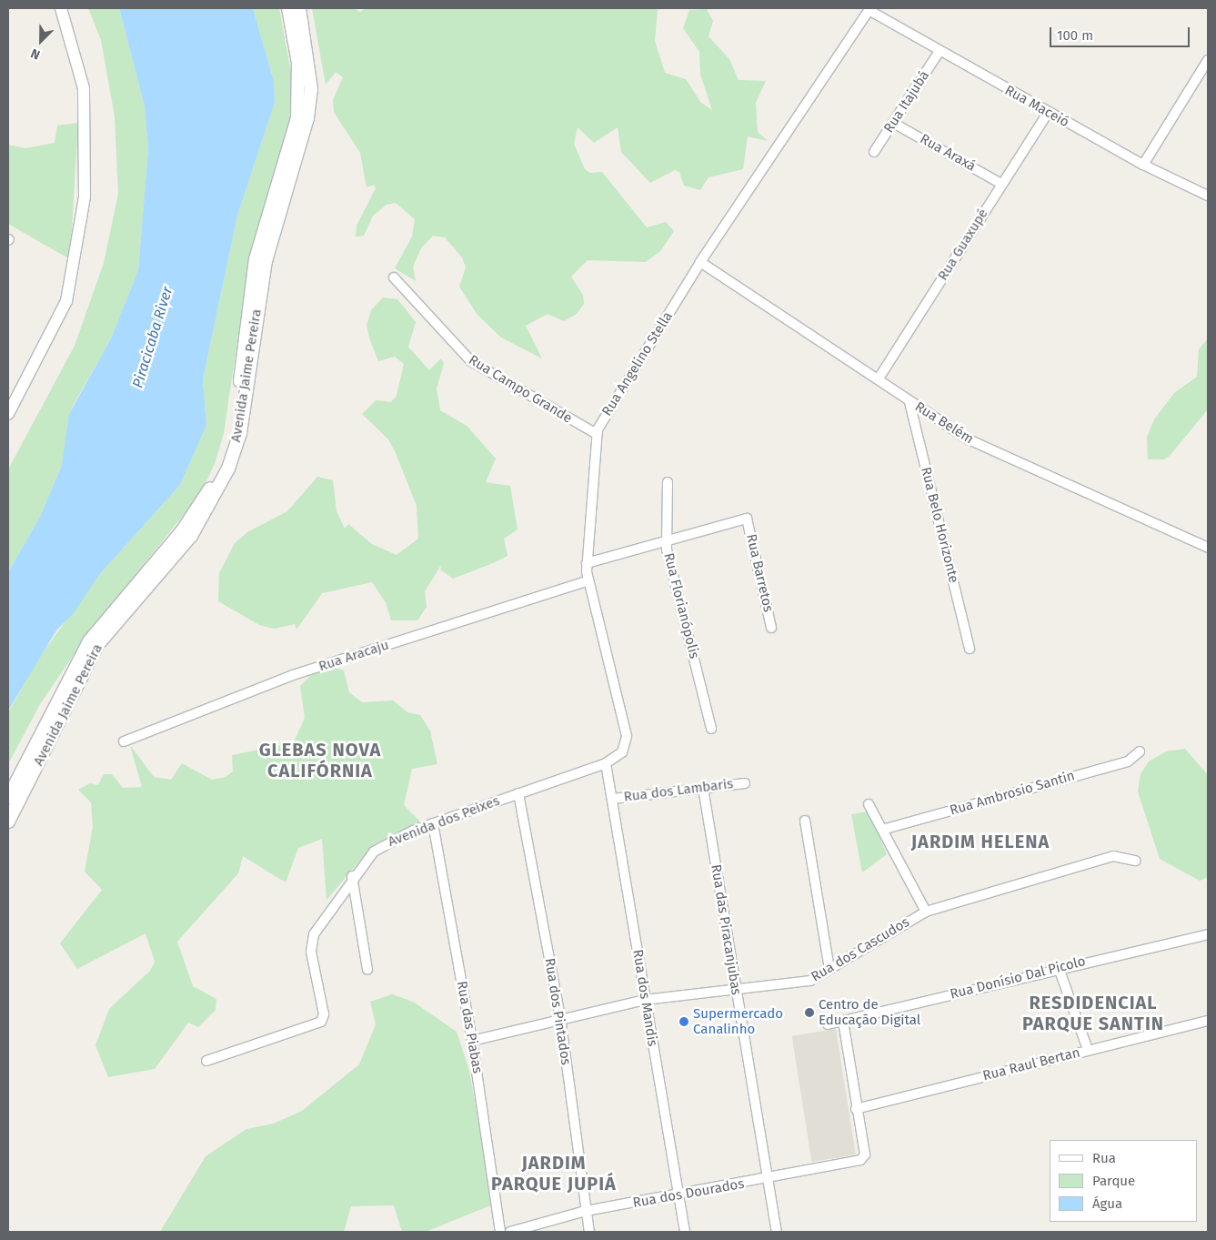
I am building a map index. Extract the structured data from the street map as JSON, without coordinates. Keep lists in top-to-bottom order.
{
  "streets": {
    "main road": ["Avenida Jaime Pereira"],
    "street": [
      "Rua Itajubá",
      "Rua Maceió",
      "Rua Araxá",
      "Rua Guaxupé",
      "Rua Angelino Stella",
      "Rua Campo Grande",
      "Rua Belém",
      "Rua Belo Horizonte",
      "Rua Barretos",
      "Rua Florianópolis",
      "Rua Aracaju",
      "Rua dos Lambaris",
      "Rua Ambrosio Santin",
      "Avenida dos Peixes",
      "Rua das Piracanjubas",
      "Rua dos Cascudos",
      "Rua Donísio Dal Picolo",
      "Rua dos Mandis",
      "Rua dos Pintados",
      "Rua das Piabas",
      "Rua Raul Bertan",
      "Rua dos Dourados"
    ]
  },
  "crossings": [
    ["Rua Itajubá", "Rua Maceió"],
    ["Rua Itajubá", "Rua Araxá"],
    ["Rua Maceió", "Rua Guaxupé"],
    ["Rua Maceió", "Rua Angelino Stella"],
    ["Rua Araxá", "Rua Guaxupé"],
    ["Rua Guaxupé", "Rua Belém"],
    ["Rua Angelino Stella", "Rua Campo Grande"],
    ["Rua Angelino Stella", "Rua Belém"],
    ["Rua Angelino Stella", "Rua Aracaju"],
    ["Rua Angelino Stella", "Avenida dos Peixes"],
    ["Rua Angelino Stella", "Rua dos Mandis"],
    ["Rua Belém", "Rua Belo Horizonte"],
    ["Rua Barretos", "Rua Florianópolis"],
    ["Rua dos Lambaris", "Rua das Piracanjubas"],
    ["Rua dos Lambaris", "Rua dos Mandis"],
    ["Avenida dos Peixes", "Rua dos Mandis"],
    ["Avenida dos Peixes", "Rua dos Pintados"],
    ["Avenida dos Peixes", "Rua das Piabas"],
    ["Rua das Piracanjubas", "Rua dos Cascudos"],
    ["Rua das Piracanjubas", "Rua dos Dourados"],
    ["Rua dos Cascudos", "Rua dos Mandis"],
    ["Rua dos Cascudos", "Rua dos Pintados"],
    ["Rua dos Cascudos", "Rua das Piabas"],
    ["Rua dos Mandis", "Rua dos Dourados"],
    ["Rua dos Pintados", "Rua dos Dourados"],
    ["Rua Raul Bertan", "Rua dos Dourados"]
  ],
  "districts": [
    "GLEBAS NOVA CALIFÓRNIA",
    "JARDIM HELENA",
    "RESDIDENCIAL PARQUE SANTIN",
    "JARDIM PARQUE JUPIÁ"
  ],
  "water": ["Piracicaba River"],
  "places": ["Centro de Educação Digital", "Supermercado Canalinho"],
  "legend": ["Rua", "Parque", "Água"],
  "scale_bar": "100 m",
  "north": "bottom left"
}
